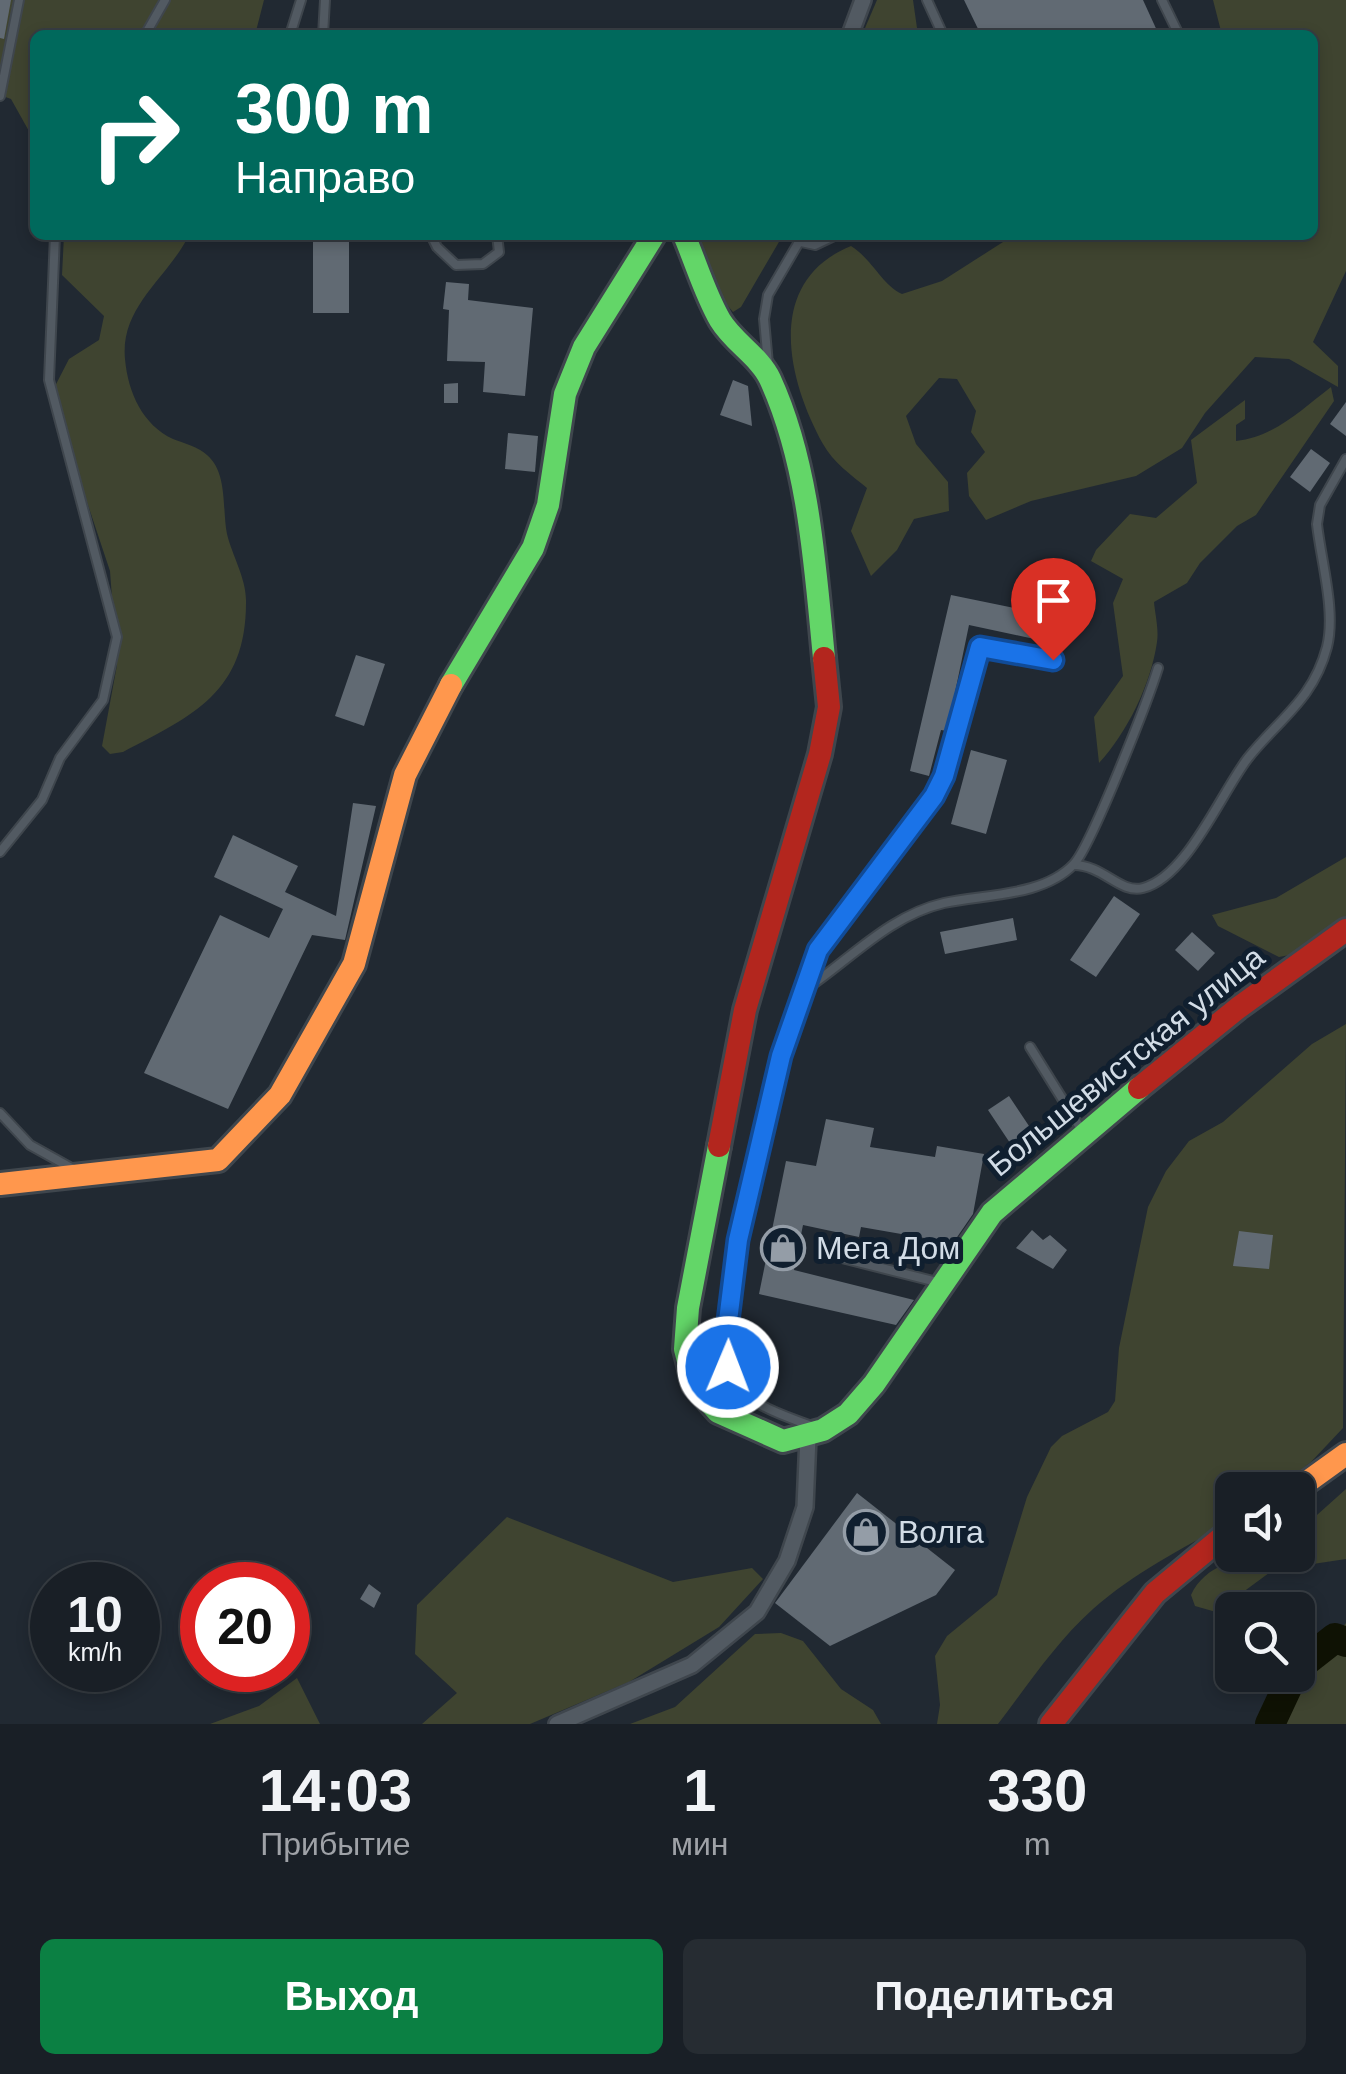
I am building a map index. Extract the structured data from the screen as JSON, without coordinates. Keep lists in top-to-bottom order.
{
  "streets": {
    "street": ["Большевистская улица"]
  },
  "places": {
    "shop": ["Мега Дом", "Волга"]
  },
  "page": {
    "turn": ["300 m", "Направо"],
    "speed": "10 km/h",
    "limit": "20",
    "eta": [
      "14:03",
      "Прибытие",
      "1",
      "мин",
      "330",
      "m"
    ],
    "buttons": ["Выход", "Поделиться"]
  }
}
